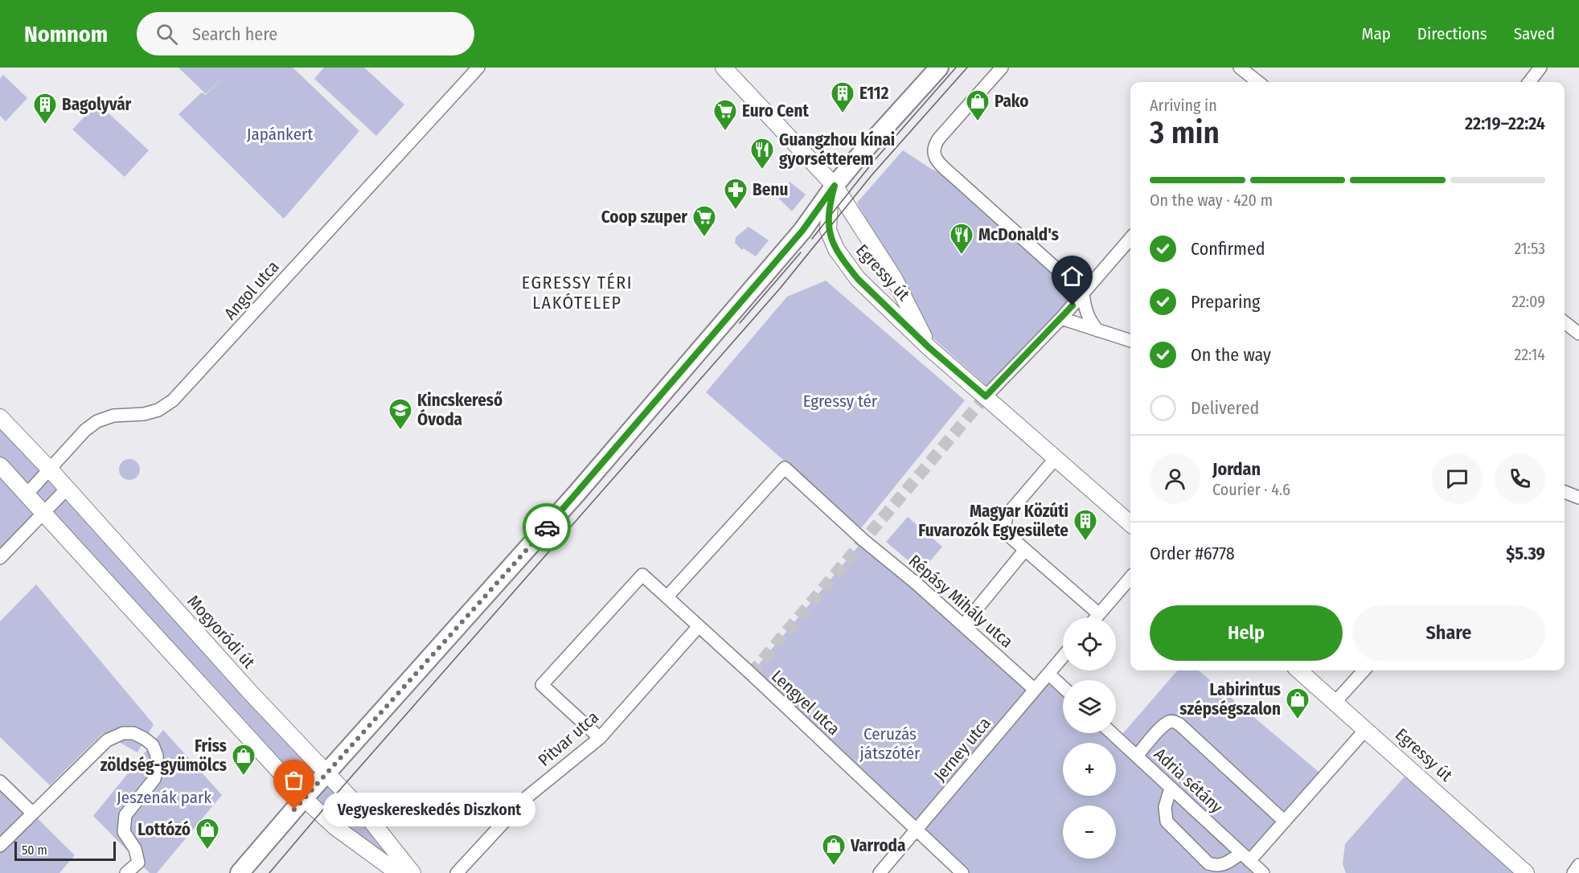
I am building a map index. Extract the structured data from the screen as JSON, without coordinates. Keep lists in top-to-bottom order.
{
  "streets": {
    "street": [
      "Egressy út",
      "Angol utca",
      "Répásy Mihály utca",
      "Mogyoródi út",
      "Lengyel utca",
      "Pitvar utca",
      "Jerney utca",
      "Adria sétány"
    ]
  },
  "crossings": [
    ["Angol utca", "Mogyoródi út"],
    ["Répásy Mihály utca", "Lengyel utca"],
    ["Répásy Mihály utca", "Jerney utca"],
    ["Lengyel utca", "Pitvar utca"],
    ["Lengyel utca", "Jerney utca"]
  ],
  "districts": ["EGRESSY TÉRI LAKÓTELEP"],
  "parks": [
    "Japánkert",
    "Egressy tér",
    "Ceruzás játszótér",
    "Jeszenák park"
  ],
  "places": {
    "building": ["E112", "Bagolyvár", "Magyar Közúti Fuvarozók Egyesülete"],
    "shop": [
      "Pako",
      "Labirintus szépségszalon",
      "Friss zöldség-gyümölcs",
      "Lottózó",
      "Varroda"
    ],
    "supermarket": ["Euro Cent", "Coop szuper"],
    "restaurant": ["Guangzhou kínai gyorsétterem", "McDonald's"],
    "pharmacy": ["Benu"],
    "school or university": ["Kincskereső Óvoda"],
    "other": ["Vegyeskereskedés Diszkont"]
  },
  "scale_bar": "50 m",
  "page": {
    "header": "Nomnom",
    "search": "Search here",
    "nav": ["Map", "Directions", "Saved"],
    "heading": ["3 min", "Arriving in", "22:19–22:24"],
    "panel": [
      "Jordan",
      "Courier · 4.6",
      "Order #6778",
      "$5.39"
    ],
    "bar": "On the way · 420 m",
    "list": [
      ["Confirmed", "21:53"],
      ["Preparing", "22:09"],
      ["On the way", "22:14"],
      "Delivered"
    ],
    "buttons": ["Help", "Share"],
    "map_buttons": ["+", "−"],
    "bubble": "Vegyeskereskedés Diszkont",
    "scale": "50 m"
  }
}
